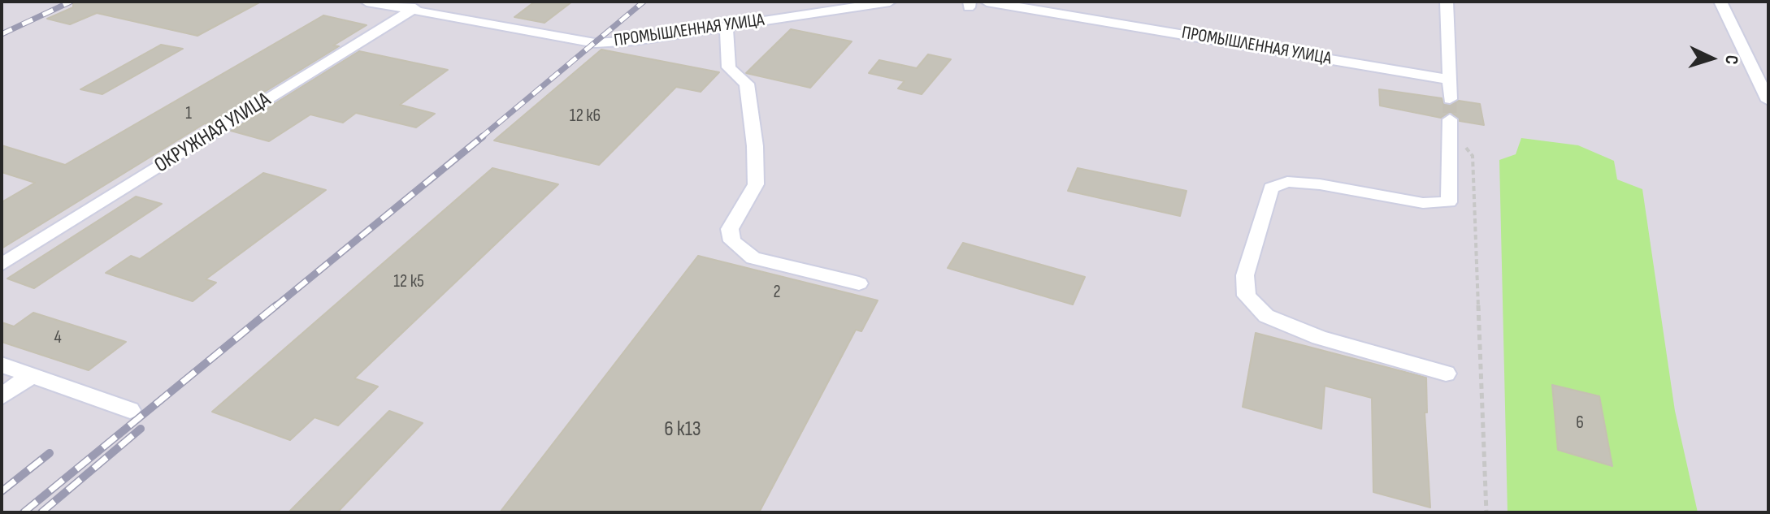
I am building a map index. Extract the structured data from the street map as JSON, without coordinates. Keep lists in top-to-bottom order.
{
  "streets": {
    "street": ["ПРОМЫШЛЕННАЯ УЛИЦА", "ОКРУЖНАЯ УЛИЦА"]
  },
  "crossings": [
    ["ПРОМЫШЛЕННАЯ УЛИЦА", "ОКРУЖНАЯ УЛИЦА"]
  ],
  "house_numbers": [
    "1",
    "12 к6",
    "12 к5",
    "2",
    "4",
    "6",
    "6 к13"
  ],
  "north": "right"
}
